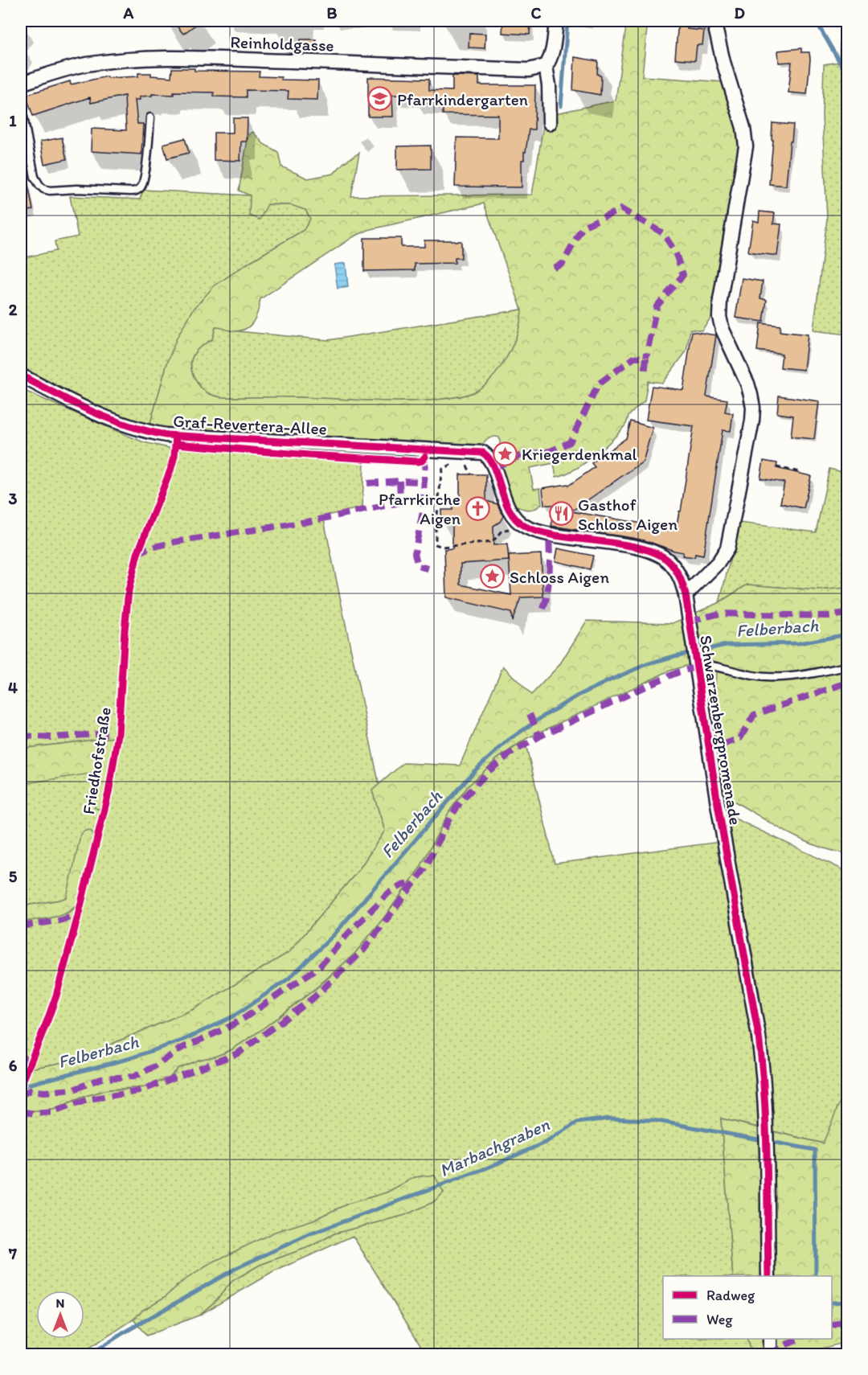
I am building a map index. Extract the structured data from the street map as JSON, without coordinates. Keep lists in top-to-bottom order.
{
  "streets": {
    "street": ["Reinholdgasse", "Graf-Revertera-Allee", "Schwarzenbergpromenade"],
    "cycle path": ["Friedhofstraße"]
  },
  "crossings": [
    ["Graf-Revertera-Allee", "Schwarzenbergpromenade"]
  ],
  "water": ["Felberbach", "Marbachgraben"],
  "places": {
    "school or university": ["Pfarrkindergarten"],
    "place": ["Kriegerdenkmal", "Schloss Aigen"],
    "church": ["Pfarrkirche Aigen"],
    "restaurant": ["Gasthof Schloss Aigen"]
  },
  "legend": ["Radweg", "Weg"],
  "north": "top",
  "grid": {
    "columns": [
      "A",
      "B",
      "C",
      "D"
    ],
    "rows": [
      "1",
      "2",
      "3",
      "4",
      "5",
      "6",
      "7"
    ]
  }
}
